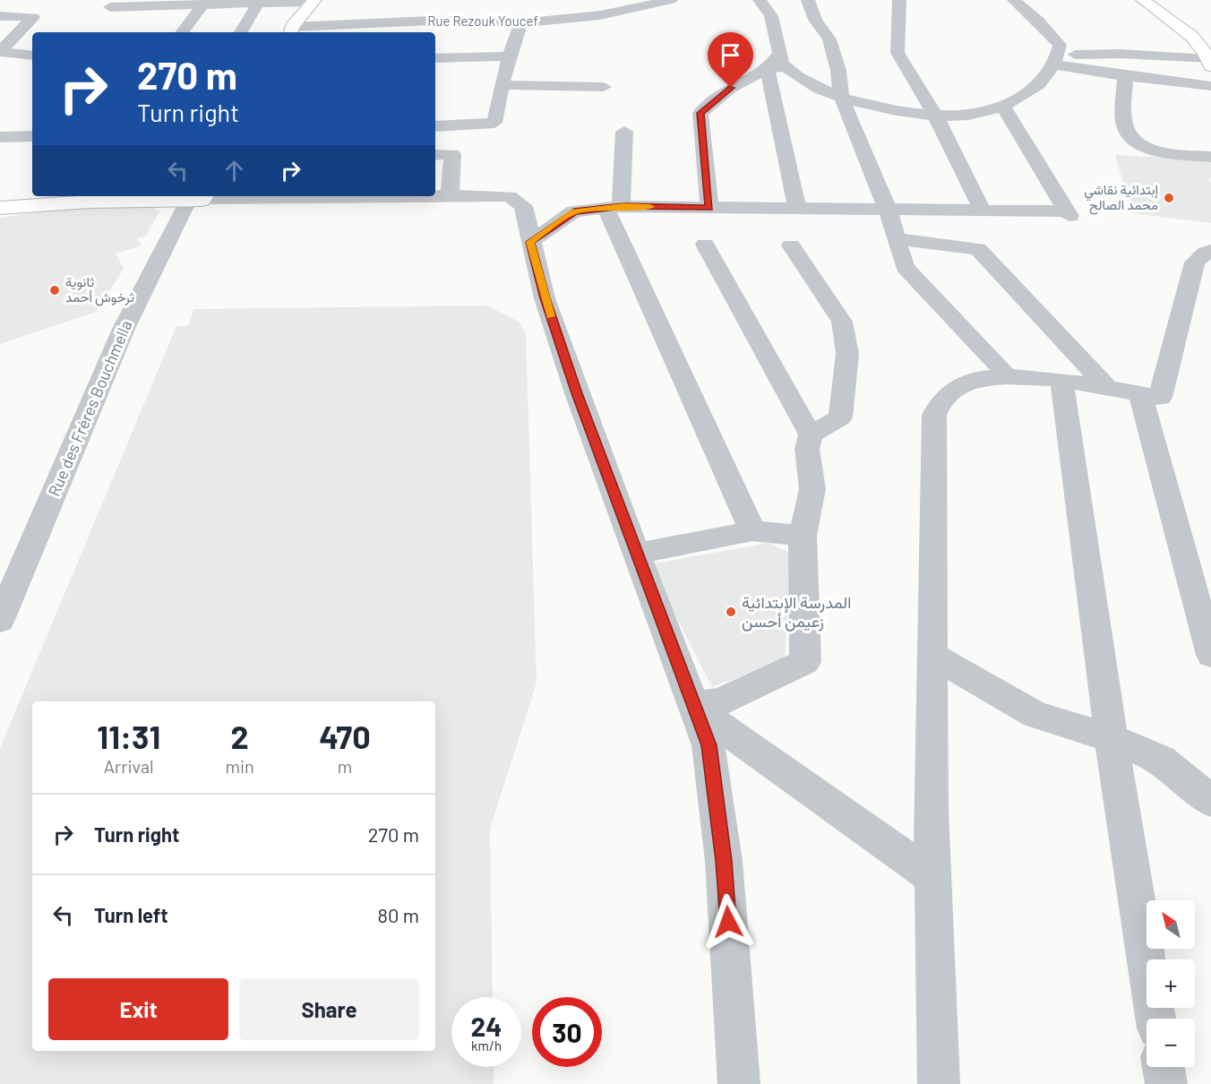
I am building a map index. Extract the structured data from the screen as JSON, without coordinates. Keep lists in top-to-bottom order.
{
  "streets": {
    "street": ["Rue Rezouk Youcef", "Rue des Frères Bouchmella"]
  },
  "places": ["إبتدائية نقاشي محمد الصالح", "ثانوية ثرخوش أحمد", "المدرسة الإبتدائية زعيمن أحسن"],
  "north": "top left",
  "page": {
    "turn": ["270 m", "Turn right"],
    "eta": [
      "11:31",
      "Arrival",
      "2",
      "min",
      "470",
      "m"
    ],
    "list": [
      {
        "name": "Turn right",
        "value": "270 m"
      },
      {
        "name": "Turn left",
        "value": "80 m"
      }
    ],
    "map_buttons": ["+", "−"],
    "buttons": ["Exit", "Share"],
    "speed": "24 km/h",
    "limit": "30"
  }
}
